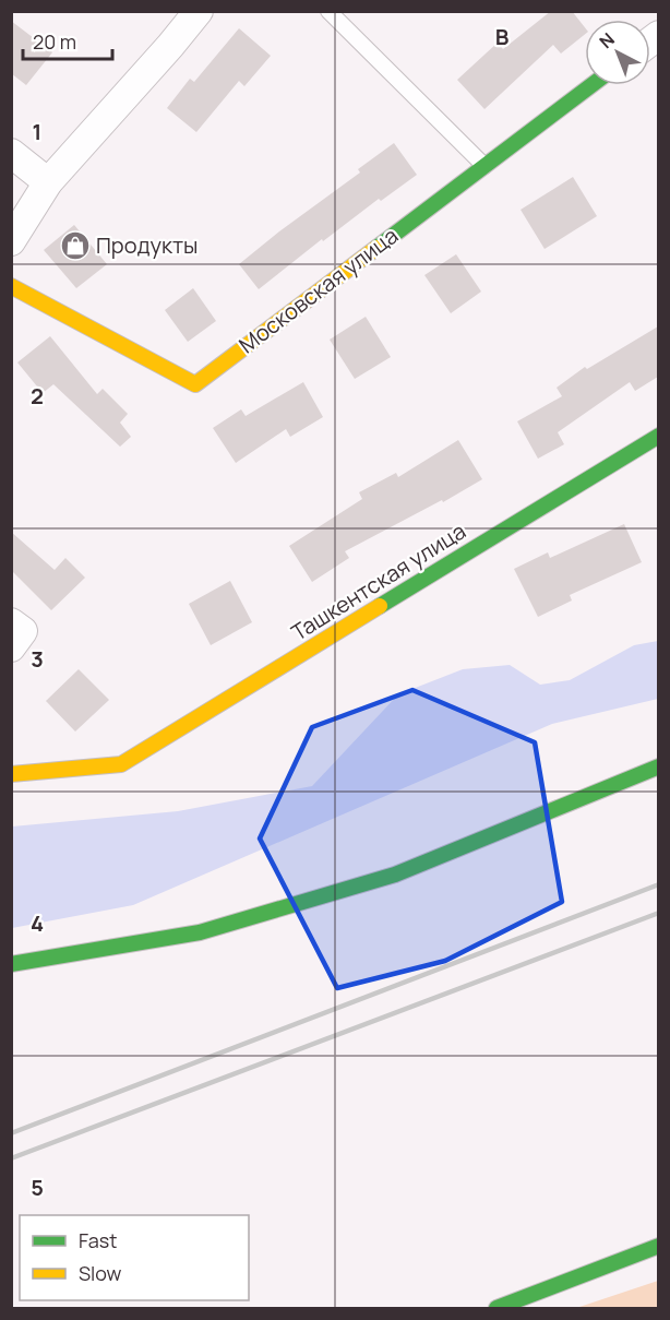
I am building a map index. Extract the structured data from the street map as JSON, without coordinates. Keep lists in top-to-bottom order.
{
  "streets": {
    "street": ["Московская улица", "Ташкентская улица"]
  },
  "places": {
    "shop": ["Продукты"]
  },
  "legend": ["Fast", "Slow"],
  "scale_bar": "20 m",
  "north": "top left",
  "grid": {
    "columns": ["B"],
    "rows": [
      "1",
      "2",
      "3",
      "4",
      "5"
    ]
  }
}
